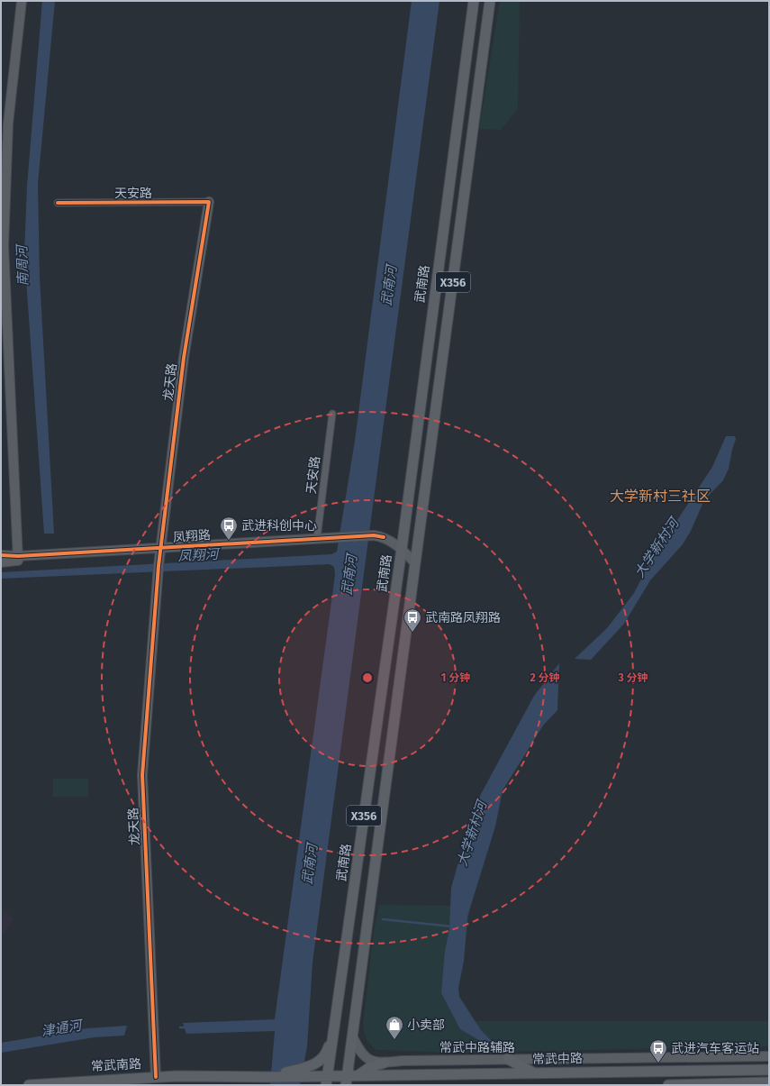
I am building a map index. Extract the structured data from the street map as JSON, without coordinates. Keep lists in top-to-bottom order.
{
  "streets": {
    "main road": [
      "X356",
      "武南路",
      "常武中路",
      "常武南路"
    ],
    "street": [
      "天安路",
      "龙天路",
      "凤翔路",
      "常武中路辅路"
    ]
  },
  "crossings": [
    ["天安路", "龙天路"],
    ["天安路", "凤翔路"],
    ["X356", "凤翔路"],
    ["X356", "常武中路辅路"],
    ["X356", "常武中路"],
    ["武南路", "凤翔路"],
    ["武南路", "常武中路"],
    ["龙天路", "凤翔路"],
    ["龙天路", "常武南路"]
  ],
  "districts": ["大学新村三社区"],
  "water": [
    "南周河",
    "武南河",
    "大学新村河",
    "凤翔河",
    "津通河"
  ],
  "places": {
    "bus stop": ["武进科创中心", "武南路凤翔路", "武进汽车客运站"],
    "shop": ["小卖部"]
  },
  "rings": ["1 分钟", "2 分钟", "3 分钟"]
}
